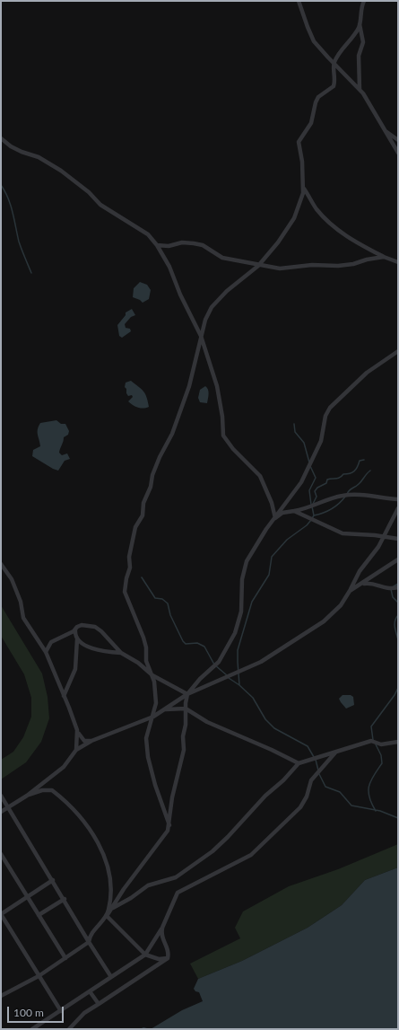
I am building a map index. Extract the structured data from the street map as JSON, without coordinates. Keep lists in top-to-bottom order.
{
  "scale_bar": "100 m"
}
